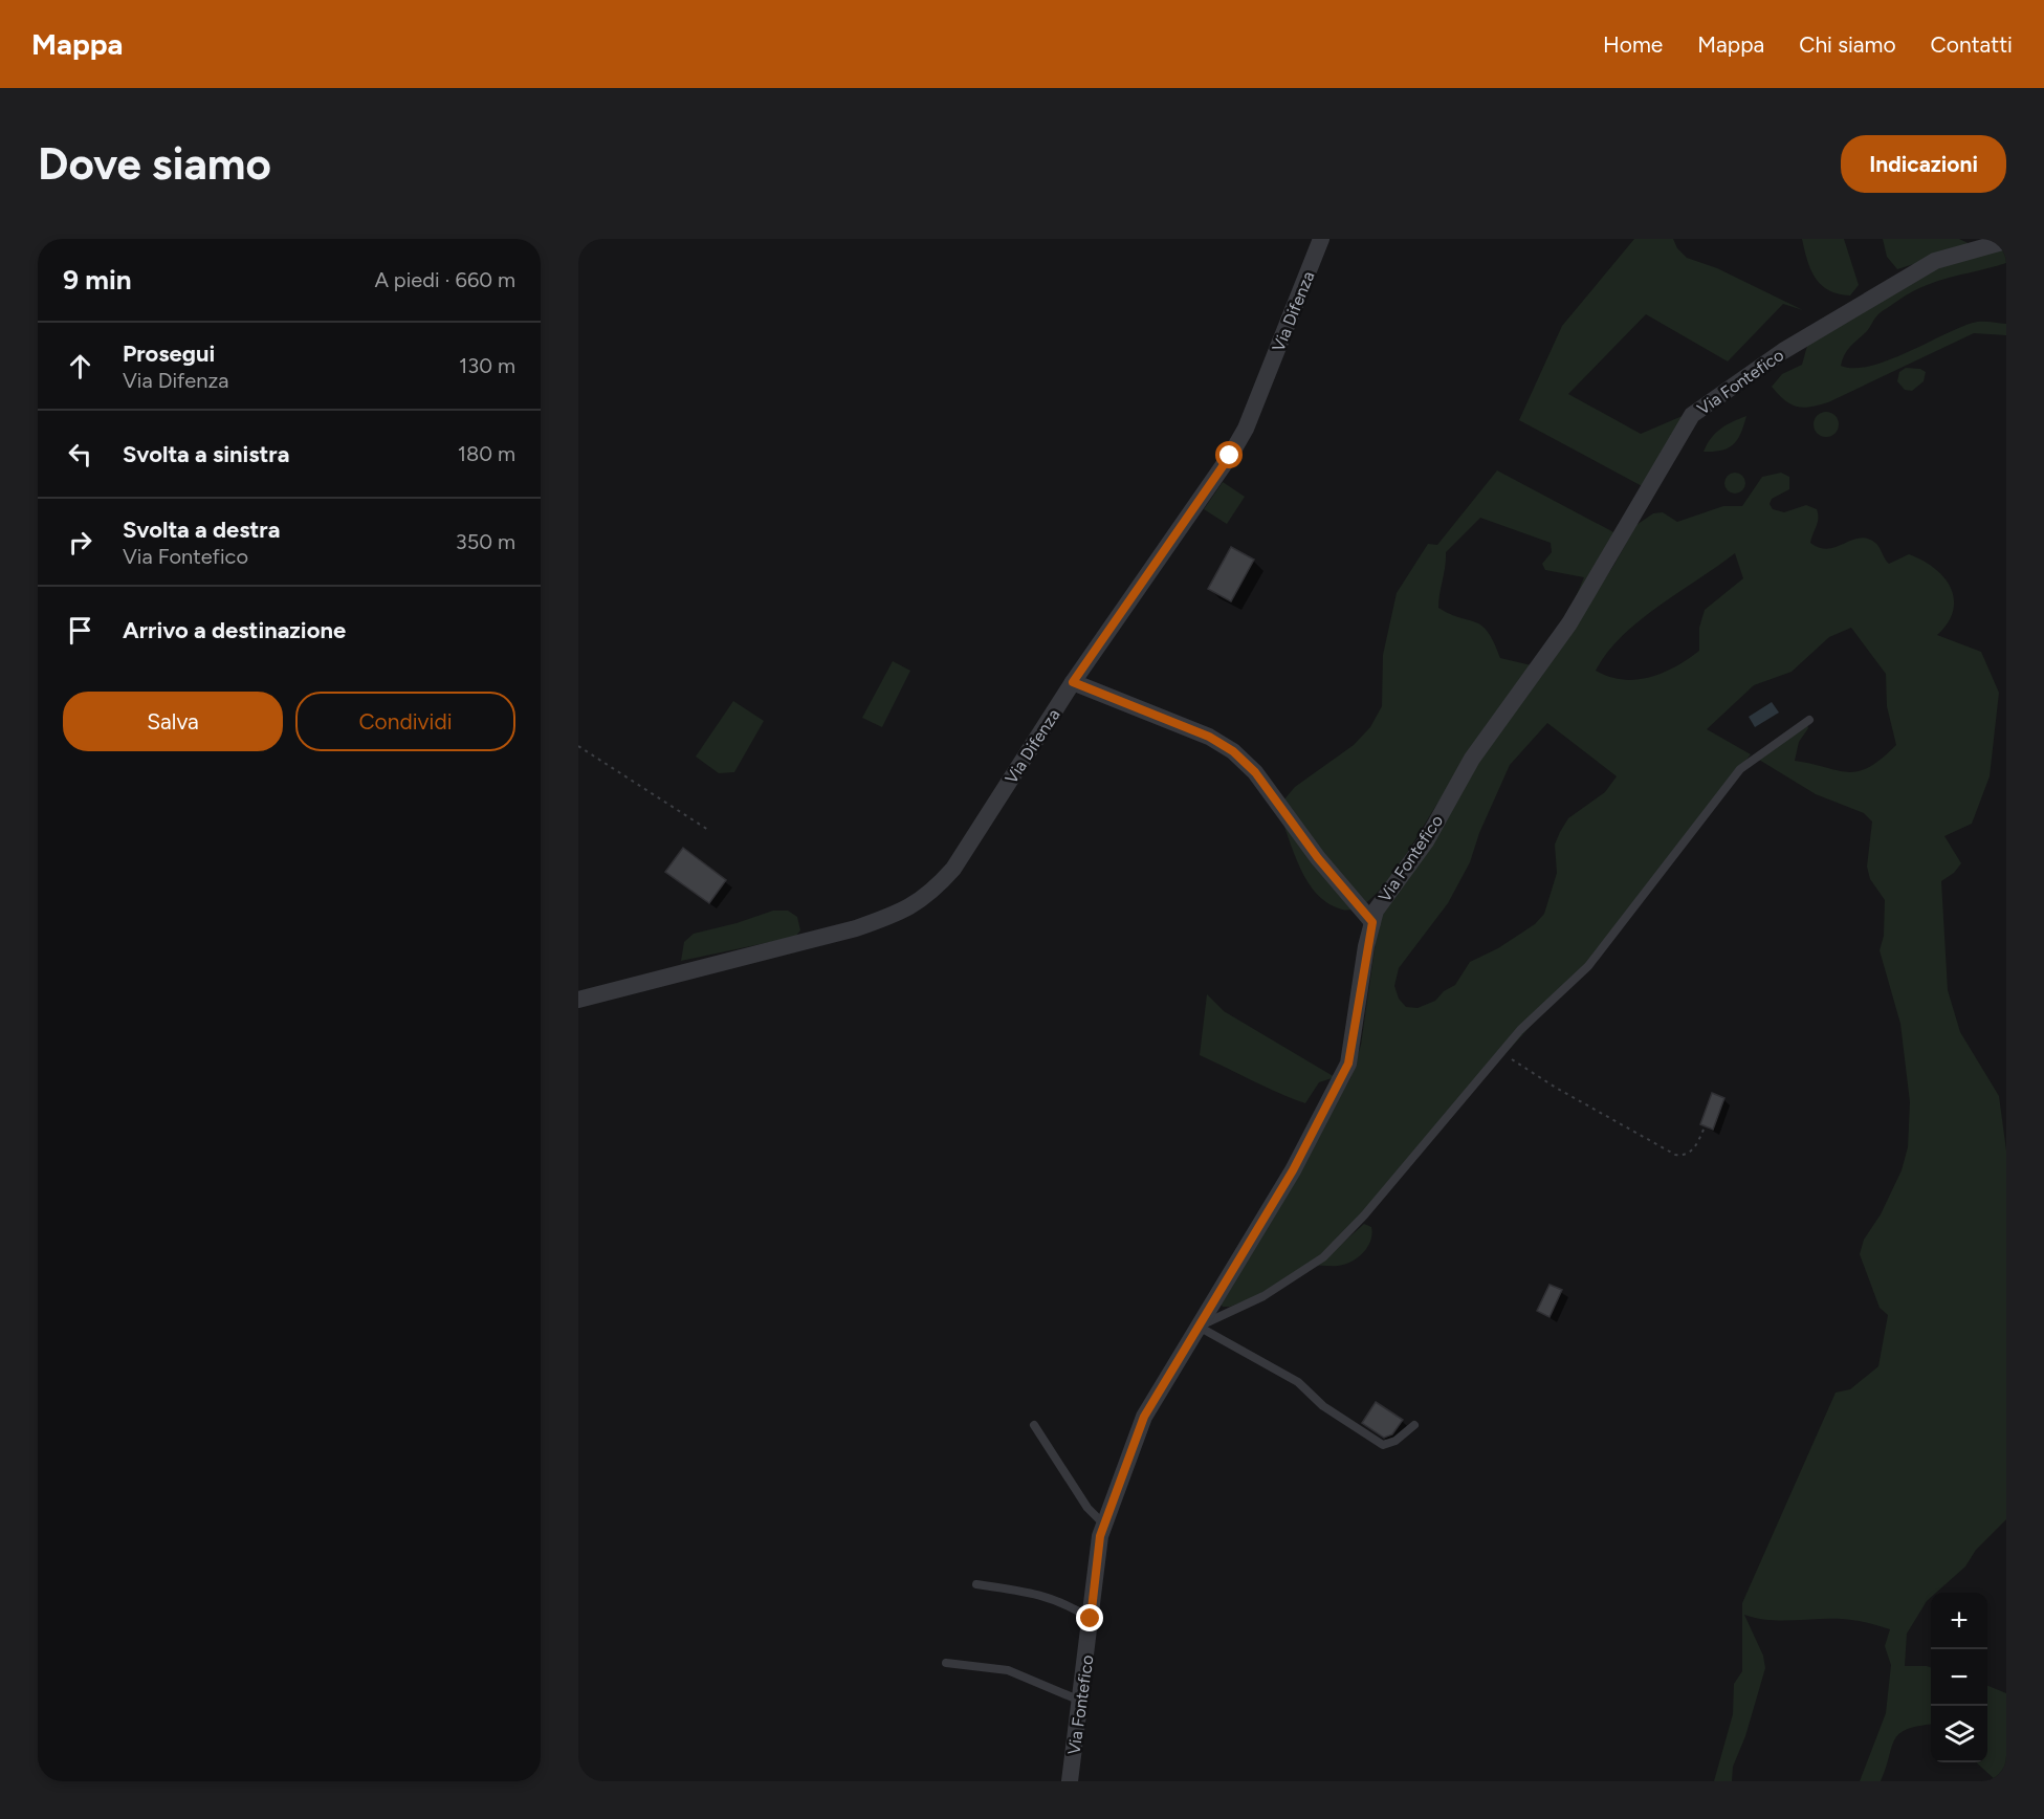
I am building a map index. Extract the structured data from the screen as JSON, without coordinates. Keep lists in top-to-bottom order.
{
  "streets": {
    "street": ["Via Difenza", "Via Fontefico"]
  },
  "page": {
    "header": "Mappa",
    "nav": [
      "Home",
      "Mappa",
      "Chi siamo",
      "Contatti"
    ],
    "buttons": [
      "Indicazioni",
      ["Salva", "Condividi"]
    ],
    "title": "Dove siamo",
    "heading": ["9 min", "A piedi · 660 m"],
    "list": [
      ["Prosegui", "Via Difenza", "130 m"],
      ["Svolta a sinistra", "180 m"],
      ["Svolta a destra", "Via Fontefico", "350 m"],
      "Arrivo a destinazione"
    ],
    "map_buttons": ["+", "−"]
  }
}
